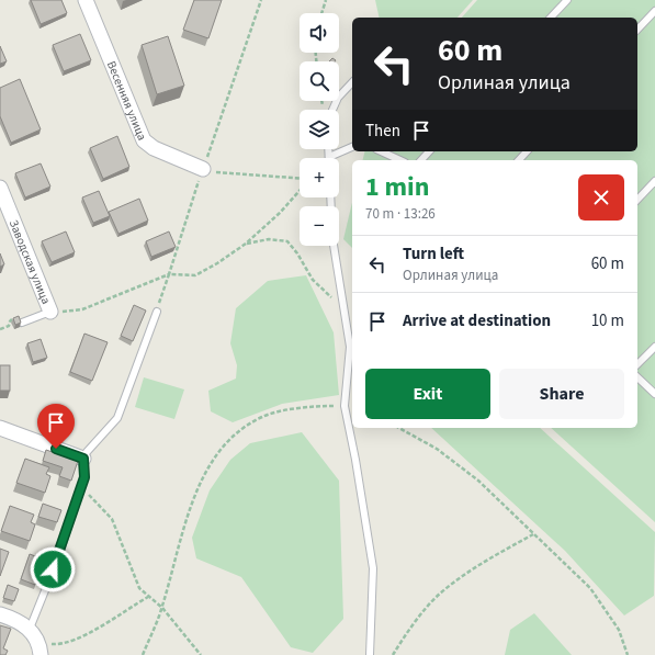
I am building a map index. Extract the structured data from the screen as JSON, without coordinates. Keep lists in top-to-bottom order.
{
  "streets": {
    "street": ["Весенняя улица", "Заводская улица"]
  },
  "page": {
    "map_buttons": ["+", "−"],
    "turn": ["60 m", "Орлиная улица"],
    "then": "Then",
    "heading": ["1 min", "70 m · 13:26"],
    "list": [
      {
        "name": "Turn left",
        "note": "Орлиная улица",
        "value": "60 m"
      },
      {
        "name": "Arrive at destination",
        "value": "10 m"
      }
    ],
    "buttons": ["Exit", "Share"]
  }
}
